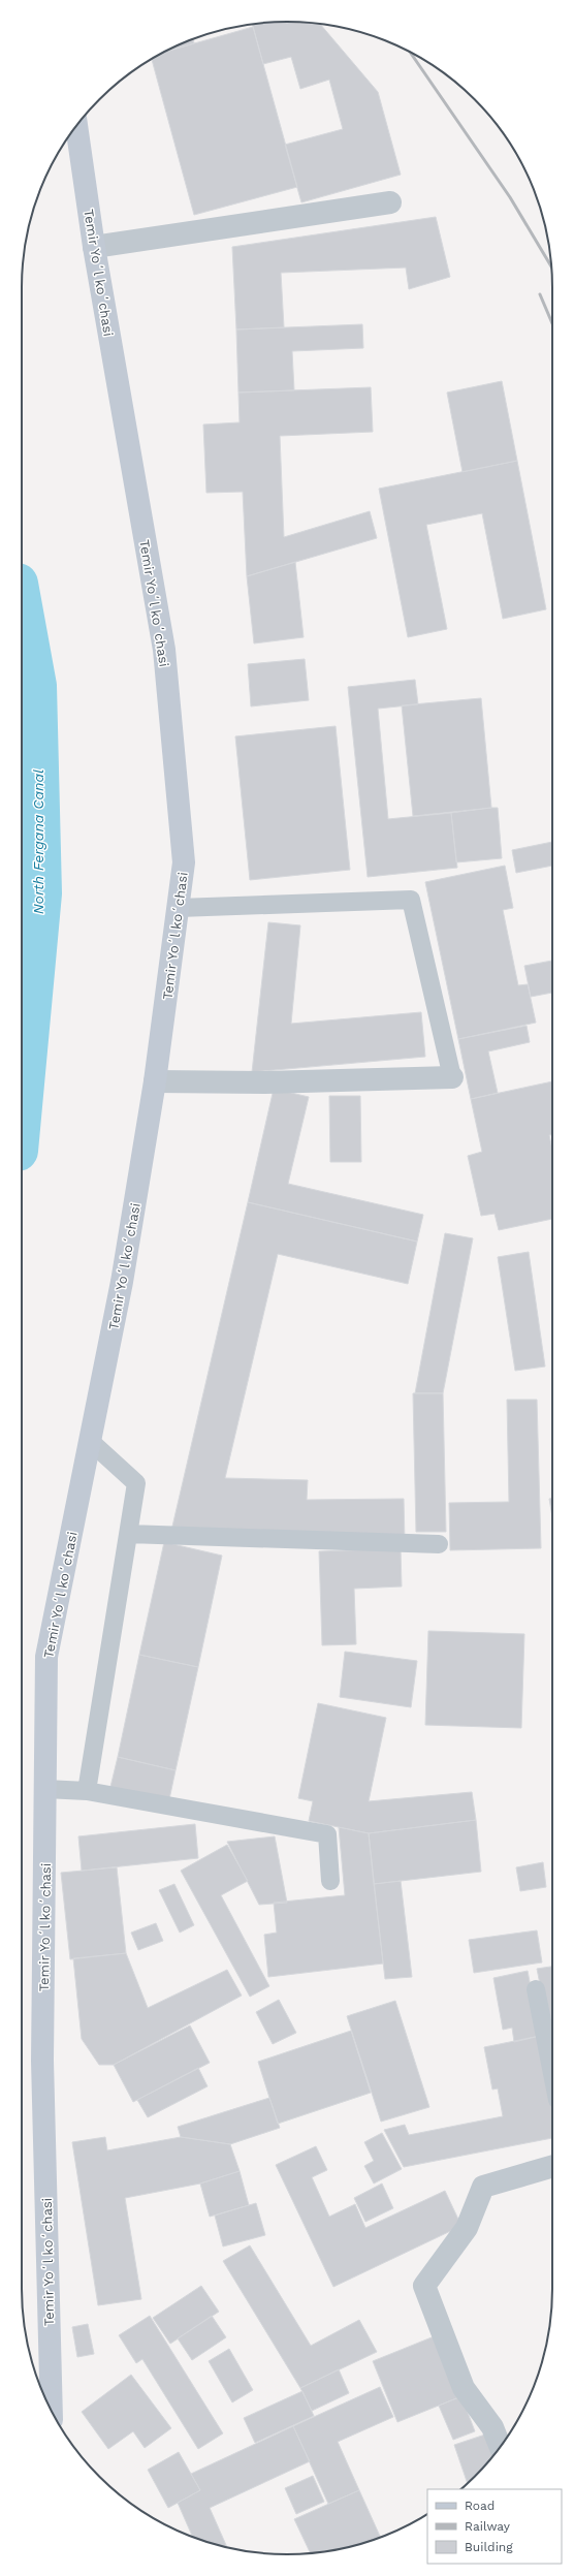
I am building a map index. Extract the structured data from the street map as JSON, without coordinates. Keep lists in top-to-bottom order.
{
  "streets": {
    "street": ["Temir Yoʻl koʻchasi"]
  },
  "water": ["North Fergana Canal"],
  "legend": ["Road", "Railway", "Building"]
}
